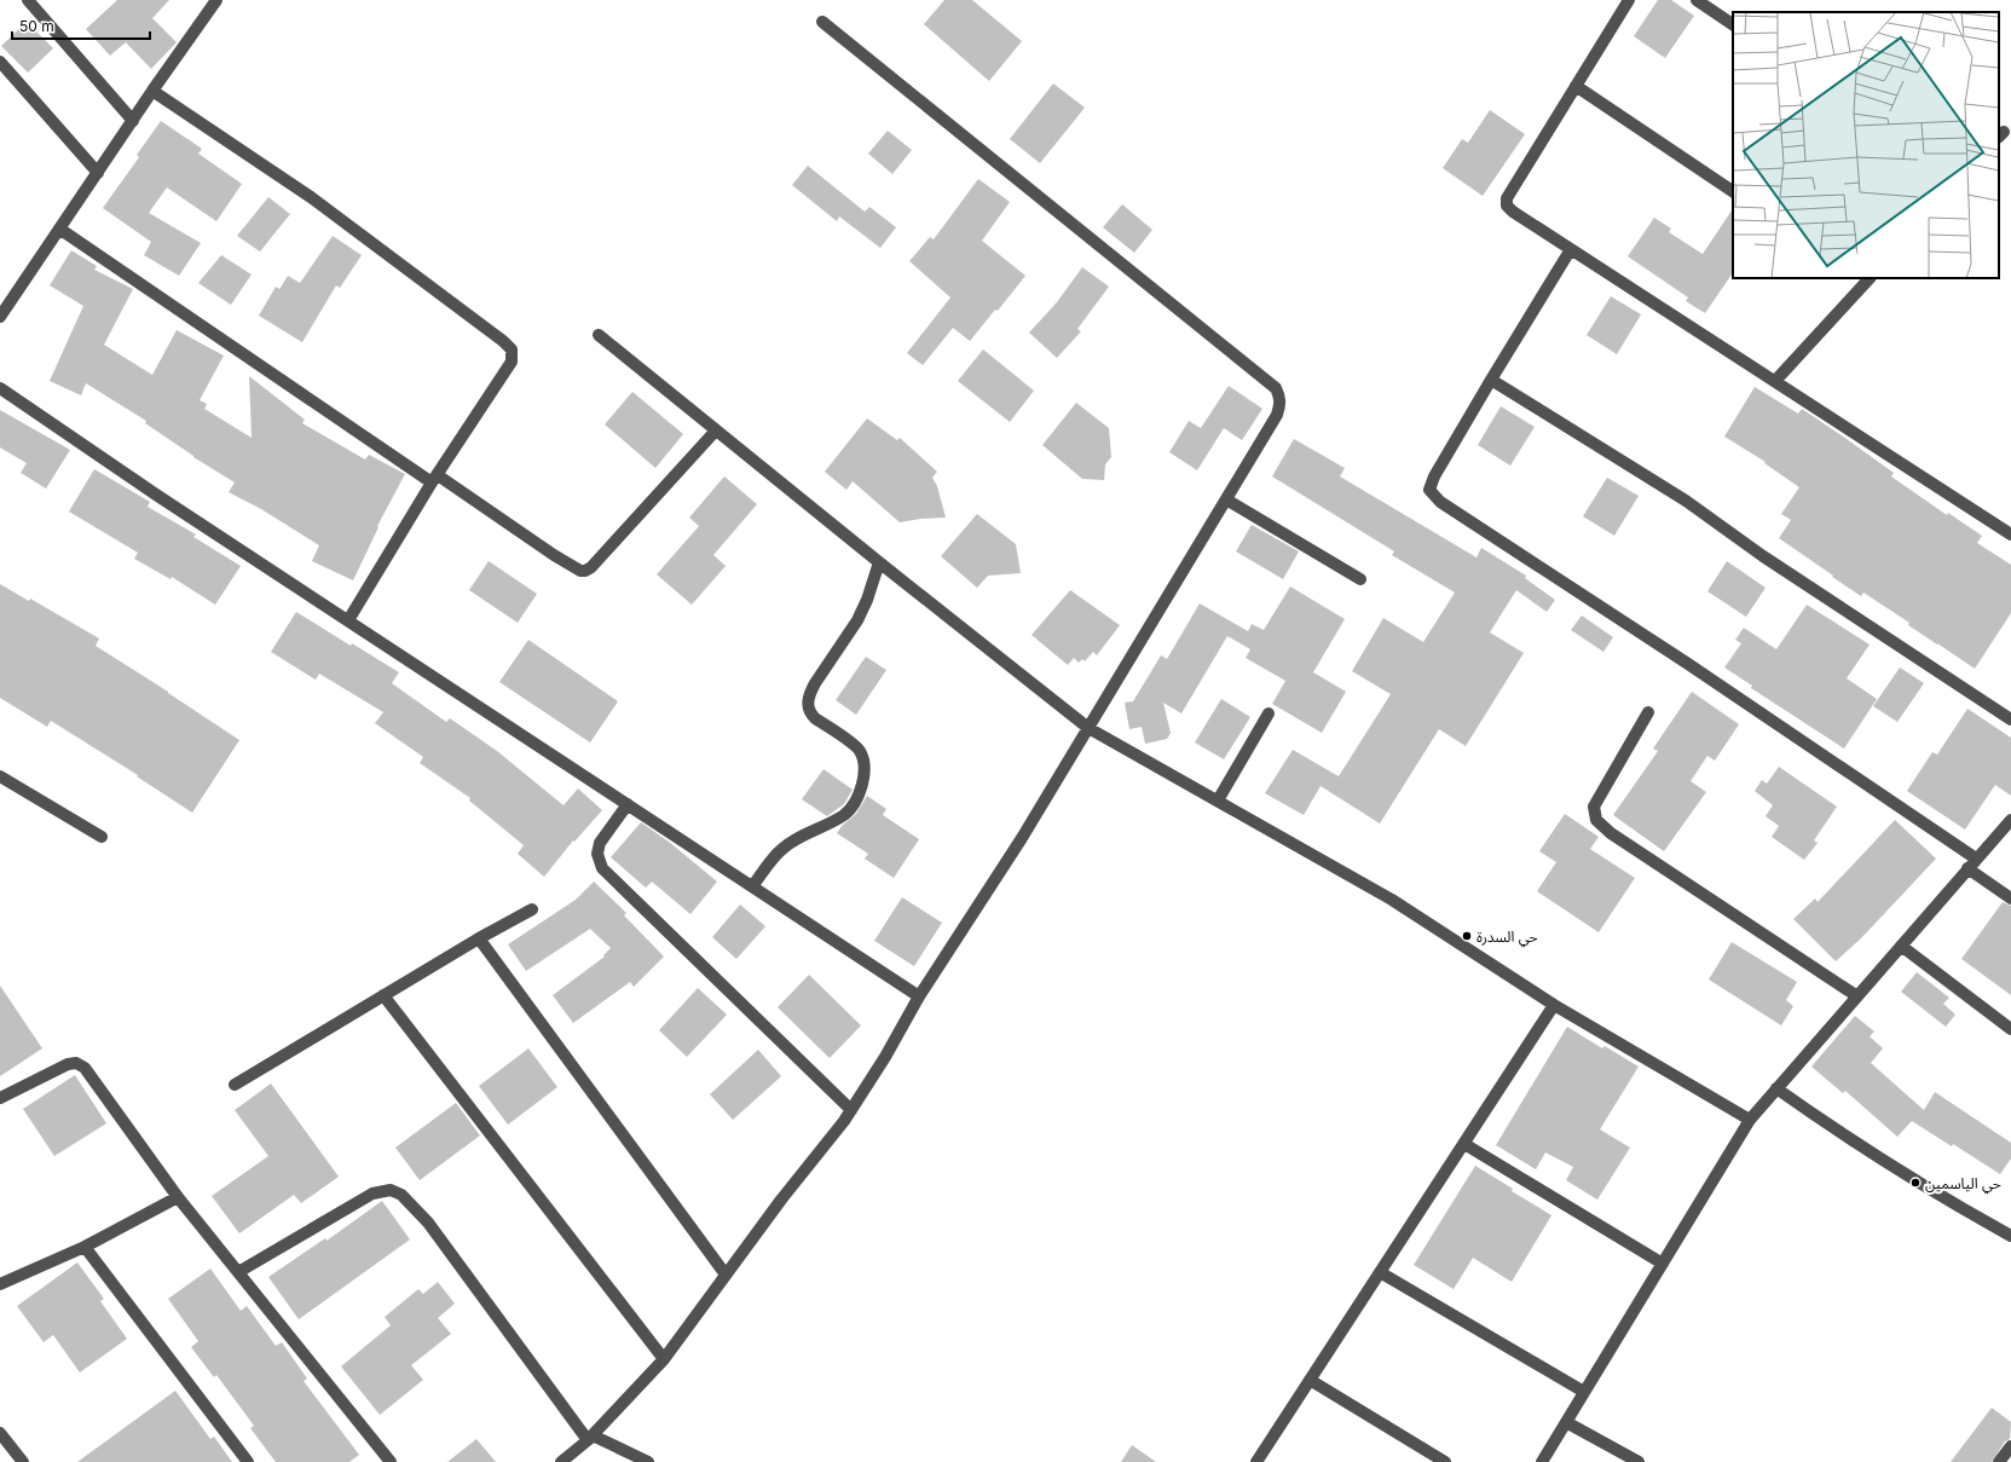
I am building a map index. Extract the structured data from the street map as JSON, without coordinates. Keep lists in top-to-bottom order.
{
  "places": ["حي السدرة", "حي الياسمين"],
  "scale_bar": "50 m"
}
